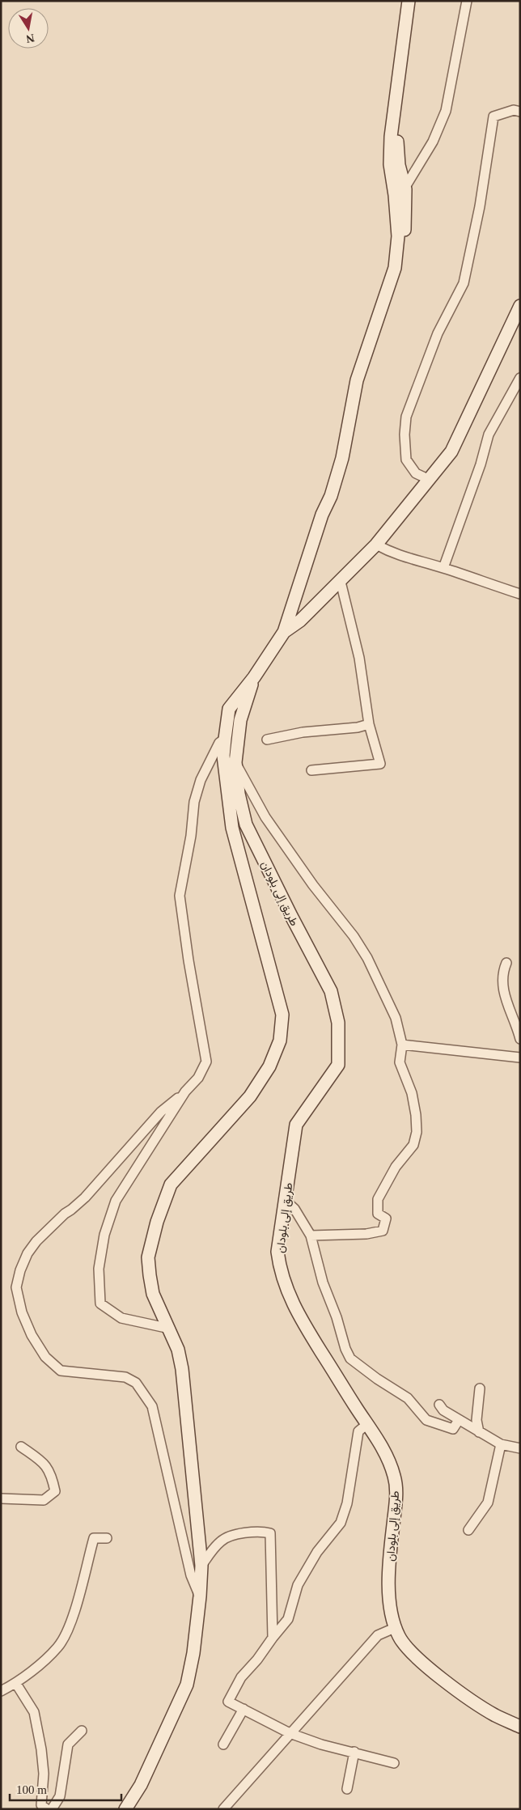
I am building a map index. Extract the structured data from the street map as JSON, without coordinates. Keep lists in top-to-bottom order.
{
  "streets": {
    "main road": ["طريق إلى بلودان"]
  },
  "scale_bar": "100 m",
  "north": "bottom"
}
